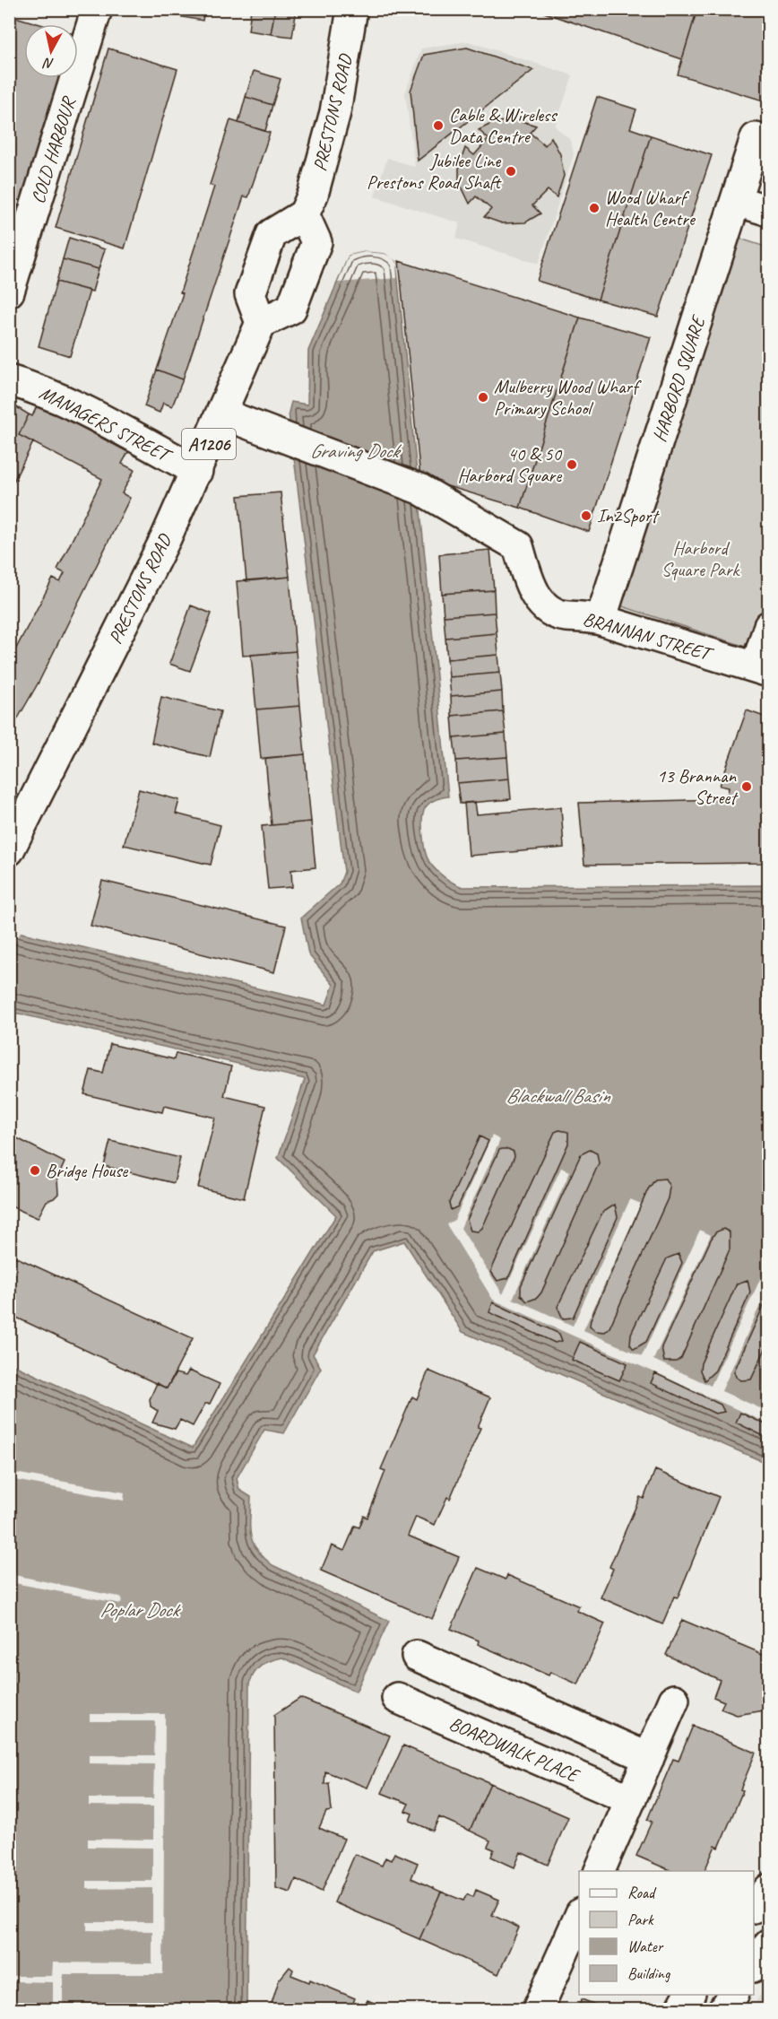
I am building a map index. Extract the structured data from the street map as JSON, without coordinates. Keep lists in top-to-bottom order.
{
  "streets": {
    "street": [
      "PRESTONS ROAD",
      "COLD HARBOUR",
      "HARBORD SQUARE",
      "MANAGERS STREET",
      "A1206",
      "BRANNAN STREET",
      "BOARDWALK PLACE"
    ]
  },
  "crossings": [
    ["PRESTONS ROAD", "MANAGERS STREET"],
    ["PRESTONS ROAD", "BRANNAN STREET"],
    ["HARBORD SQUARE", "BRANNAN STREET"]
  ],
  "water": ["Graving Dock", "Blackwall Basin", "Poplar Dock"],
  "parks": ["Harbord Square Park"],
  "places": [
    "Cable & Wireless Data Centre",
    "Jubilee Line Prestons Road Shaft",
    "Wood Wharf Health Centre",
    "Mulberry Wood Wharf Primary School",
    "40 & 50 Harbord Square",
    "In2Sport",
    "13 Brannan Street",
    "Bridge House"
  ],
  "legend": [
    "Road",
    "Park",
    "Water",
    "Building"
  ],
  "north": "bottom"
}
